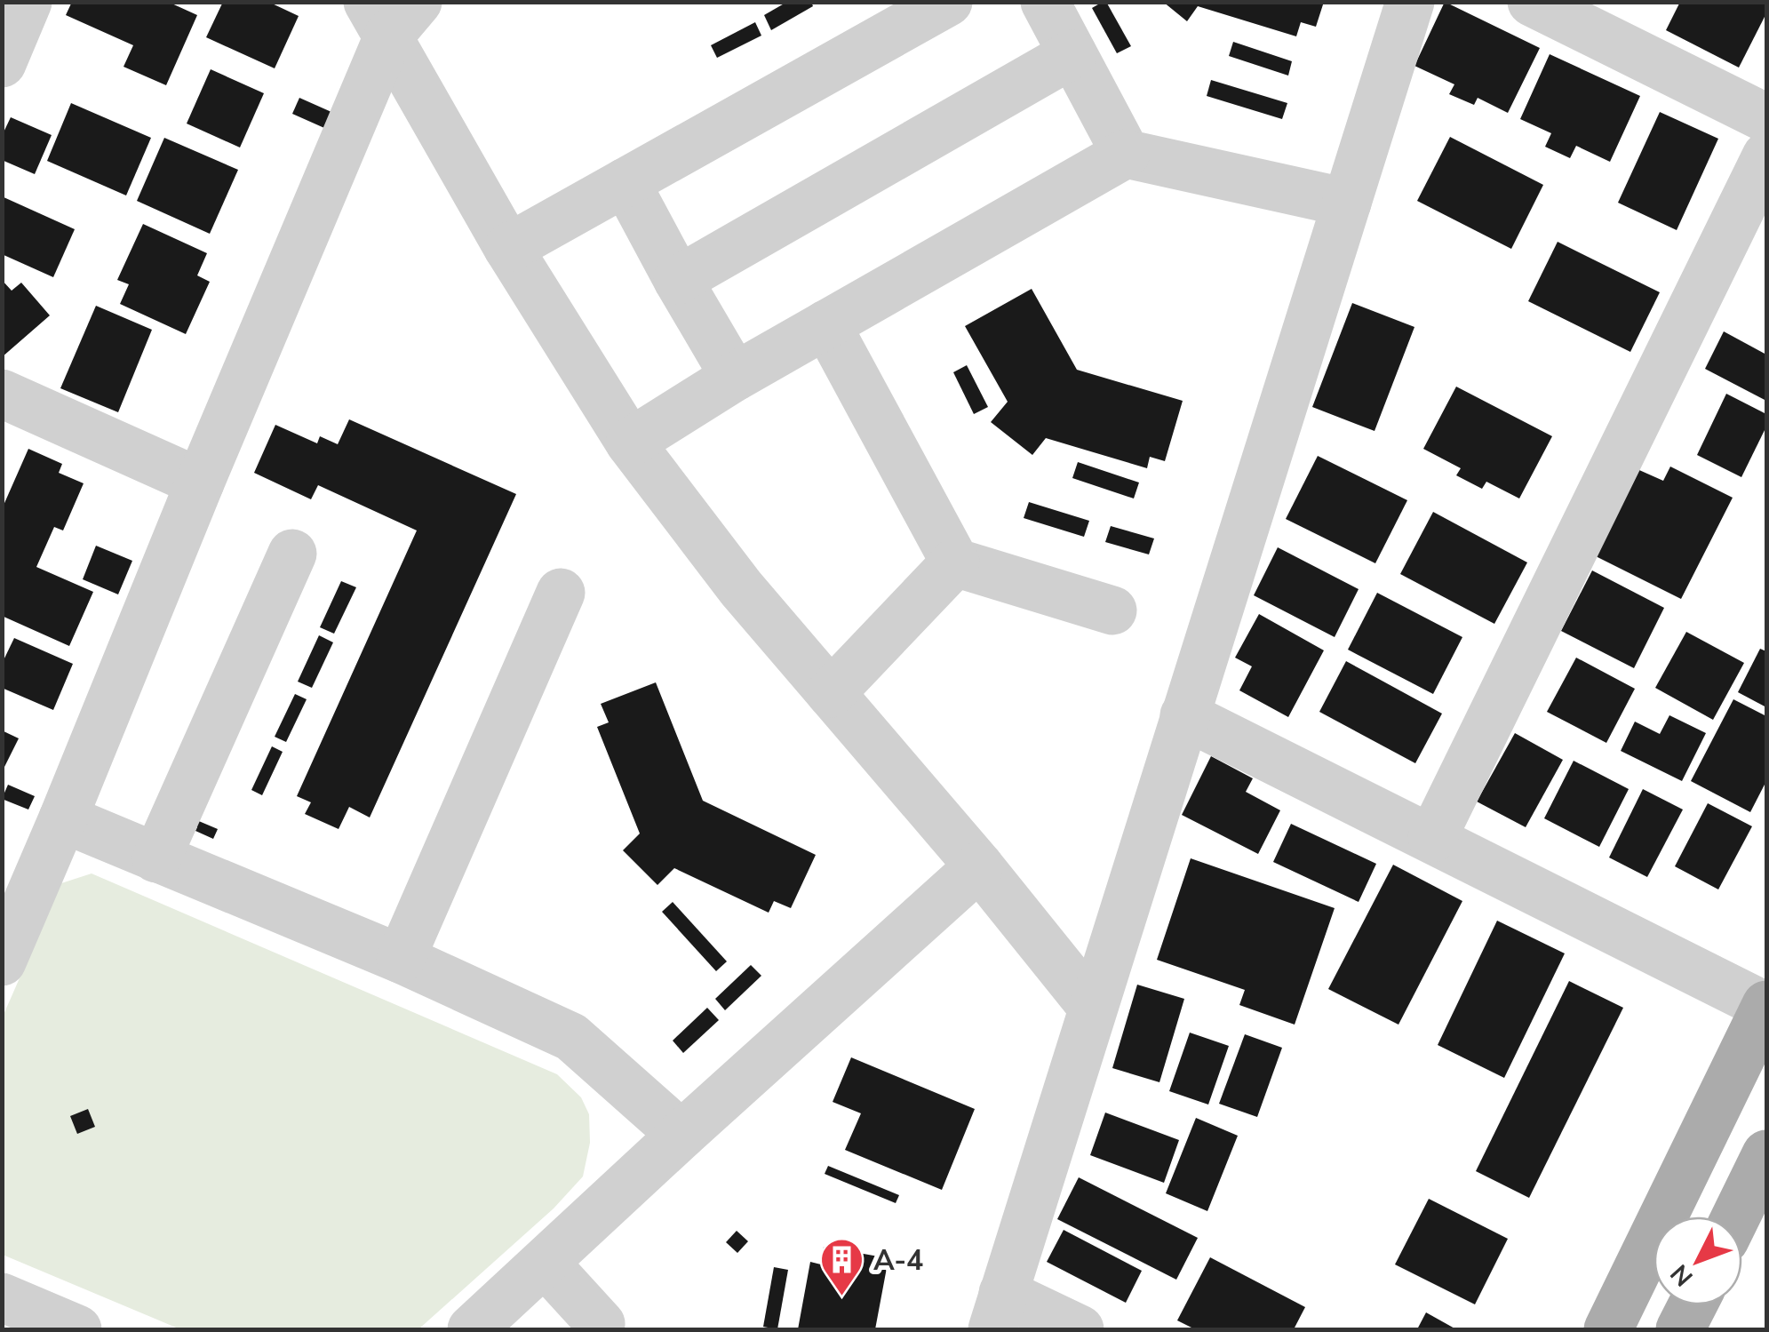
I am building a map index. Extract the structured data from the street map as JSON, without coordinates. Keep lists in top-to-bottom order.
{
  "places": {
    "building": ["A-4"]
  },
  "north": "bottom left"
}
